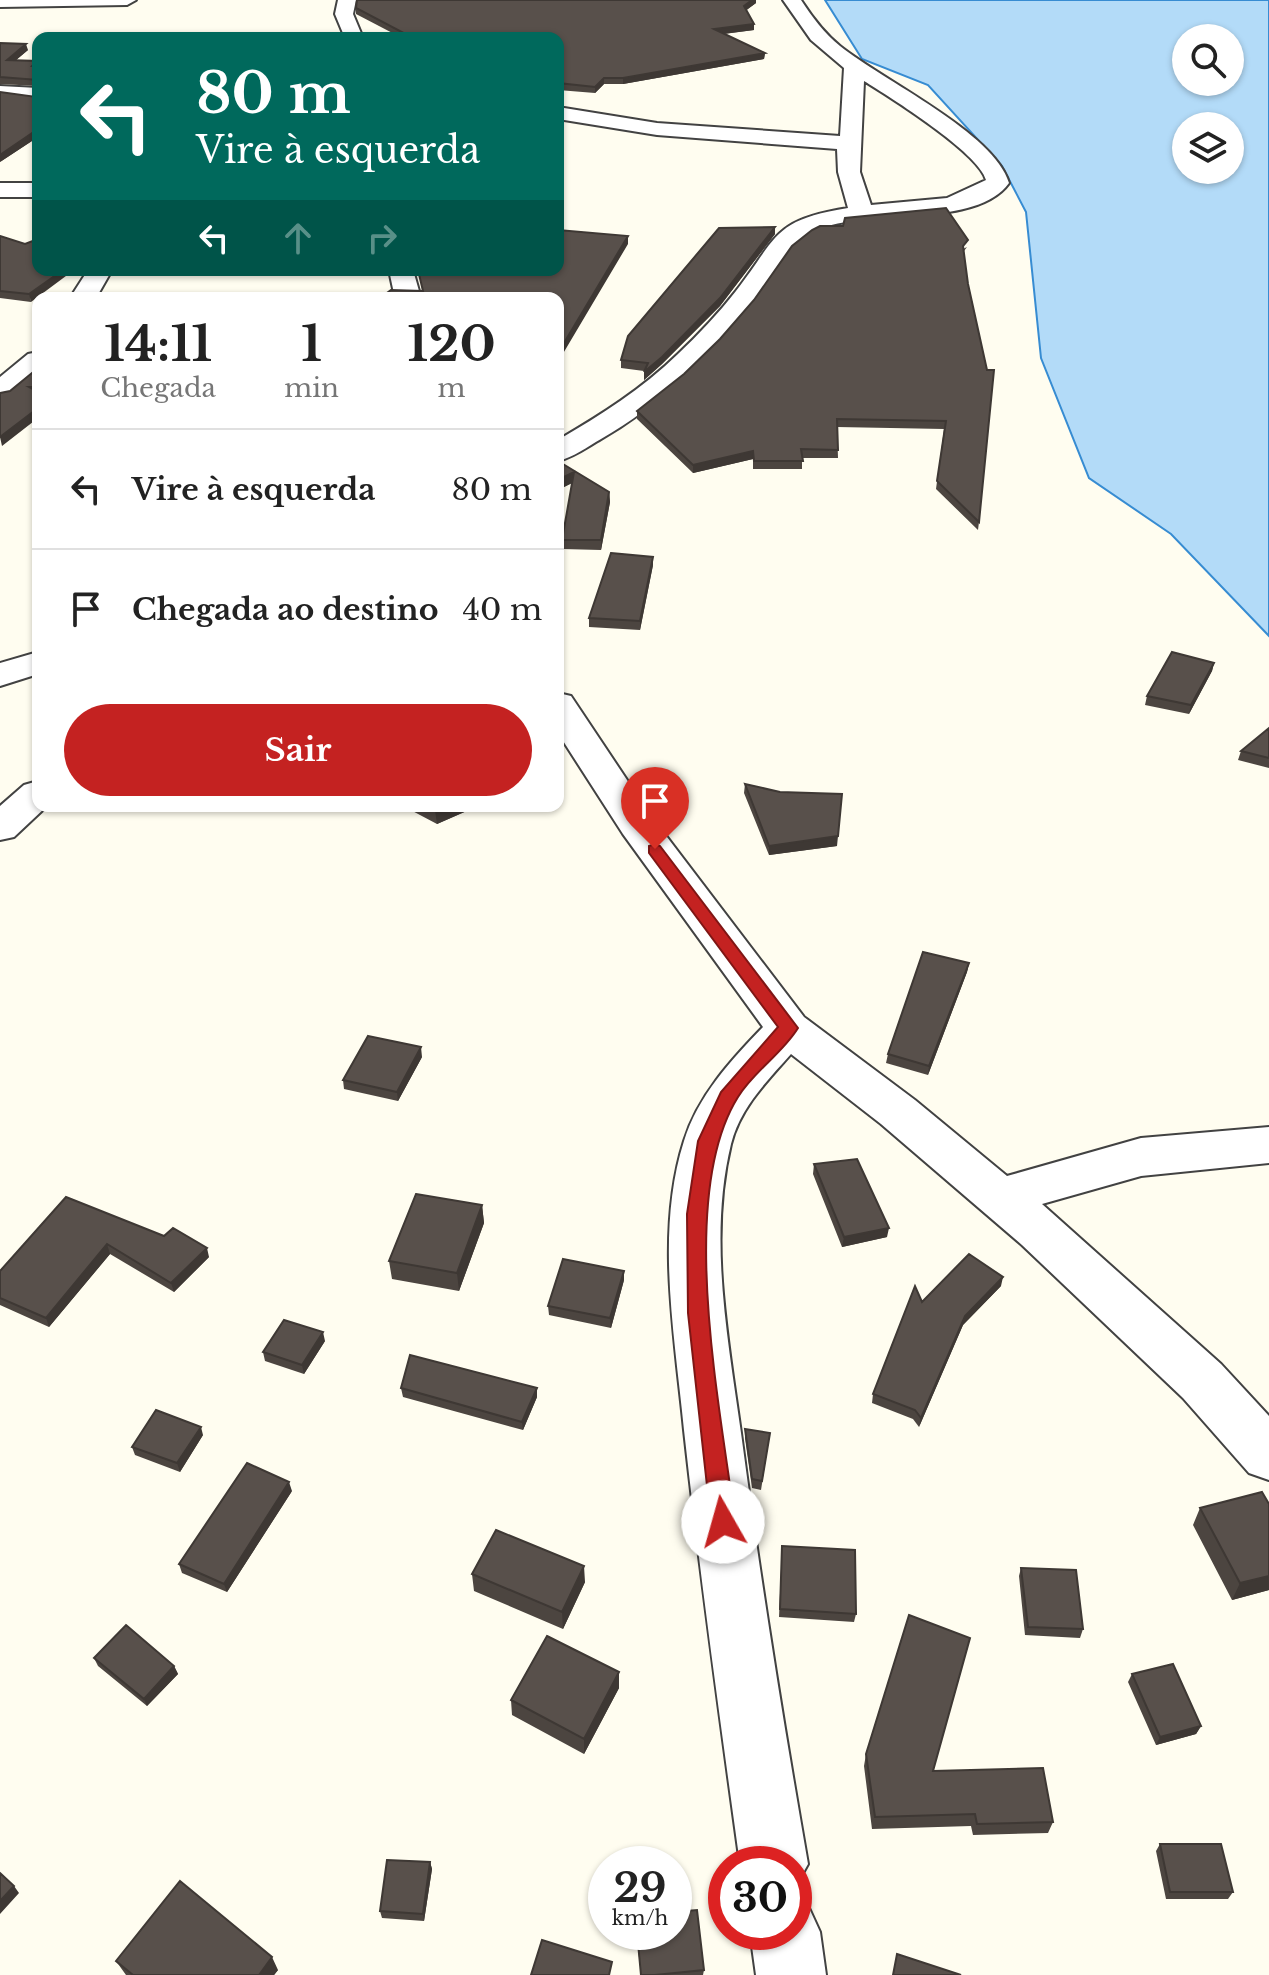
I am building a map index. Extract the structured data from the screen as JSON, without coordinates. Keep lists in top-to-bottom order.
{
  "page": {
    "turn": ["80 m", "Vire à esquerda"],
    "eta": [
      "14:11",
      "Chegada",
      "1",
      "min",
      "120",
      "m"
    ],
    "list": [
      {
        "name": "Vire à esquerda",
        "value": "80 m"
      },
      {
        "name": "Chegada ao destino",
        "value": "40 m"
      }
    ],
    "buttons": "Sair",
    "speed": "29 km/h",
    "limit": "30"
  }
}
